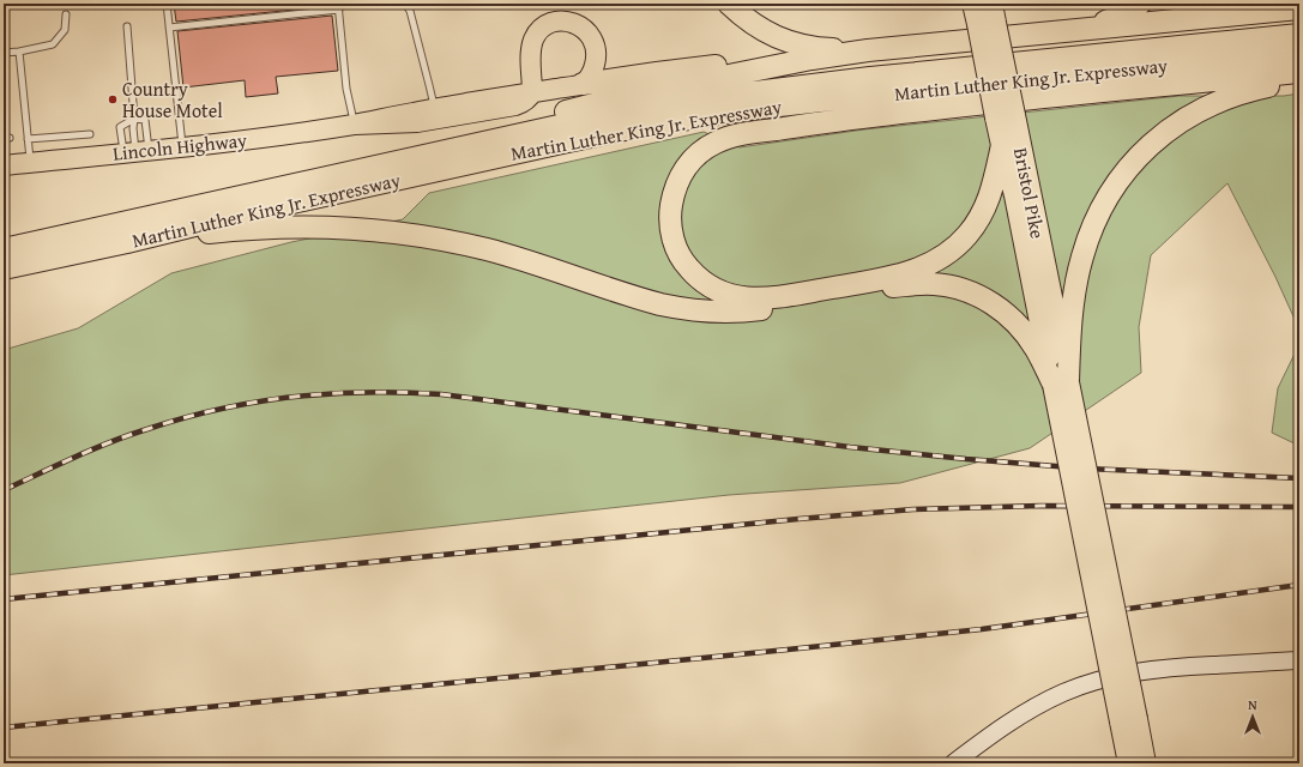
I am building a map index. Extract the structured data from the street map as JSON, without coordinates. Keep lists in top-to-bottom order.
{
  "streets": {
    "highway": ["Martin Luther King Jr. Expressway", "Bristol Pike"],
    "main road": ["Lincoln Highway"]
  },
  "places": ["Country House Motel"],
  "north": "top"
}
